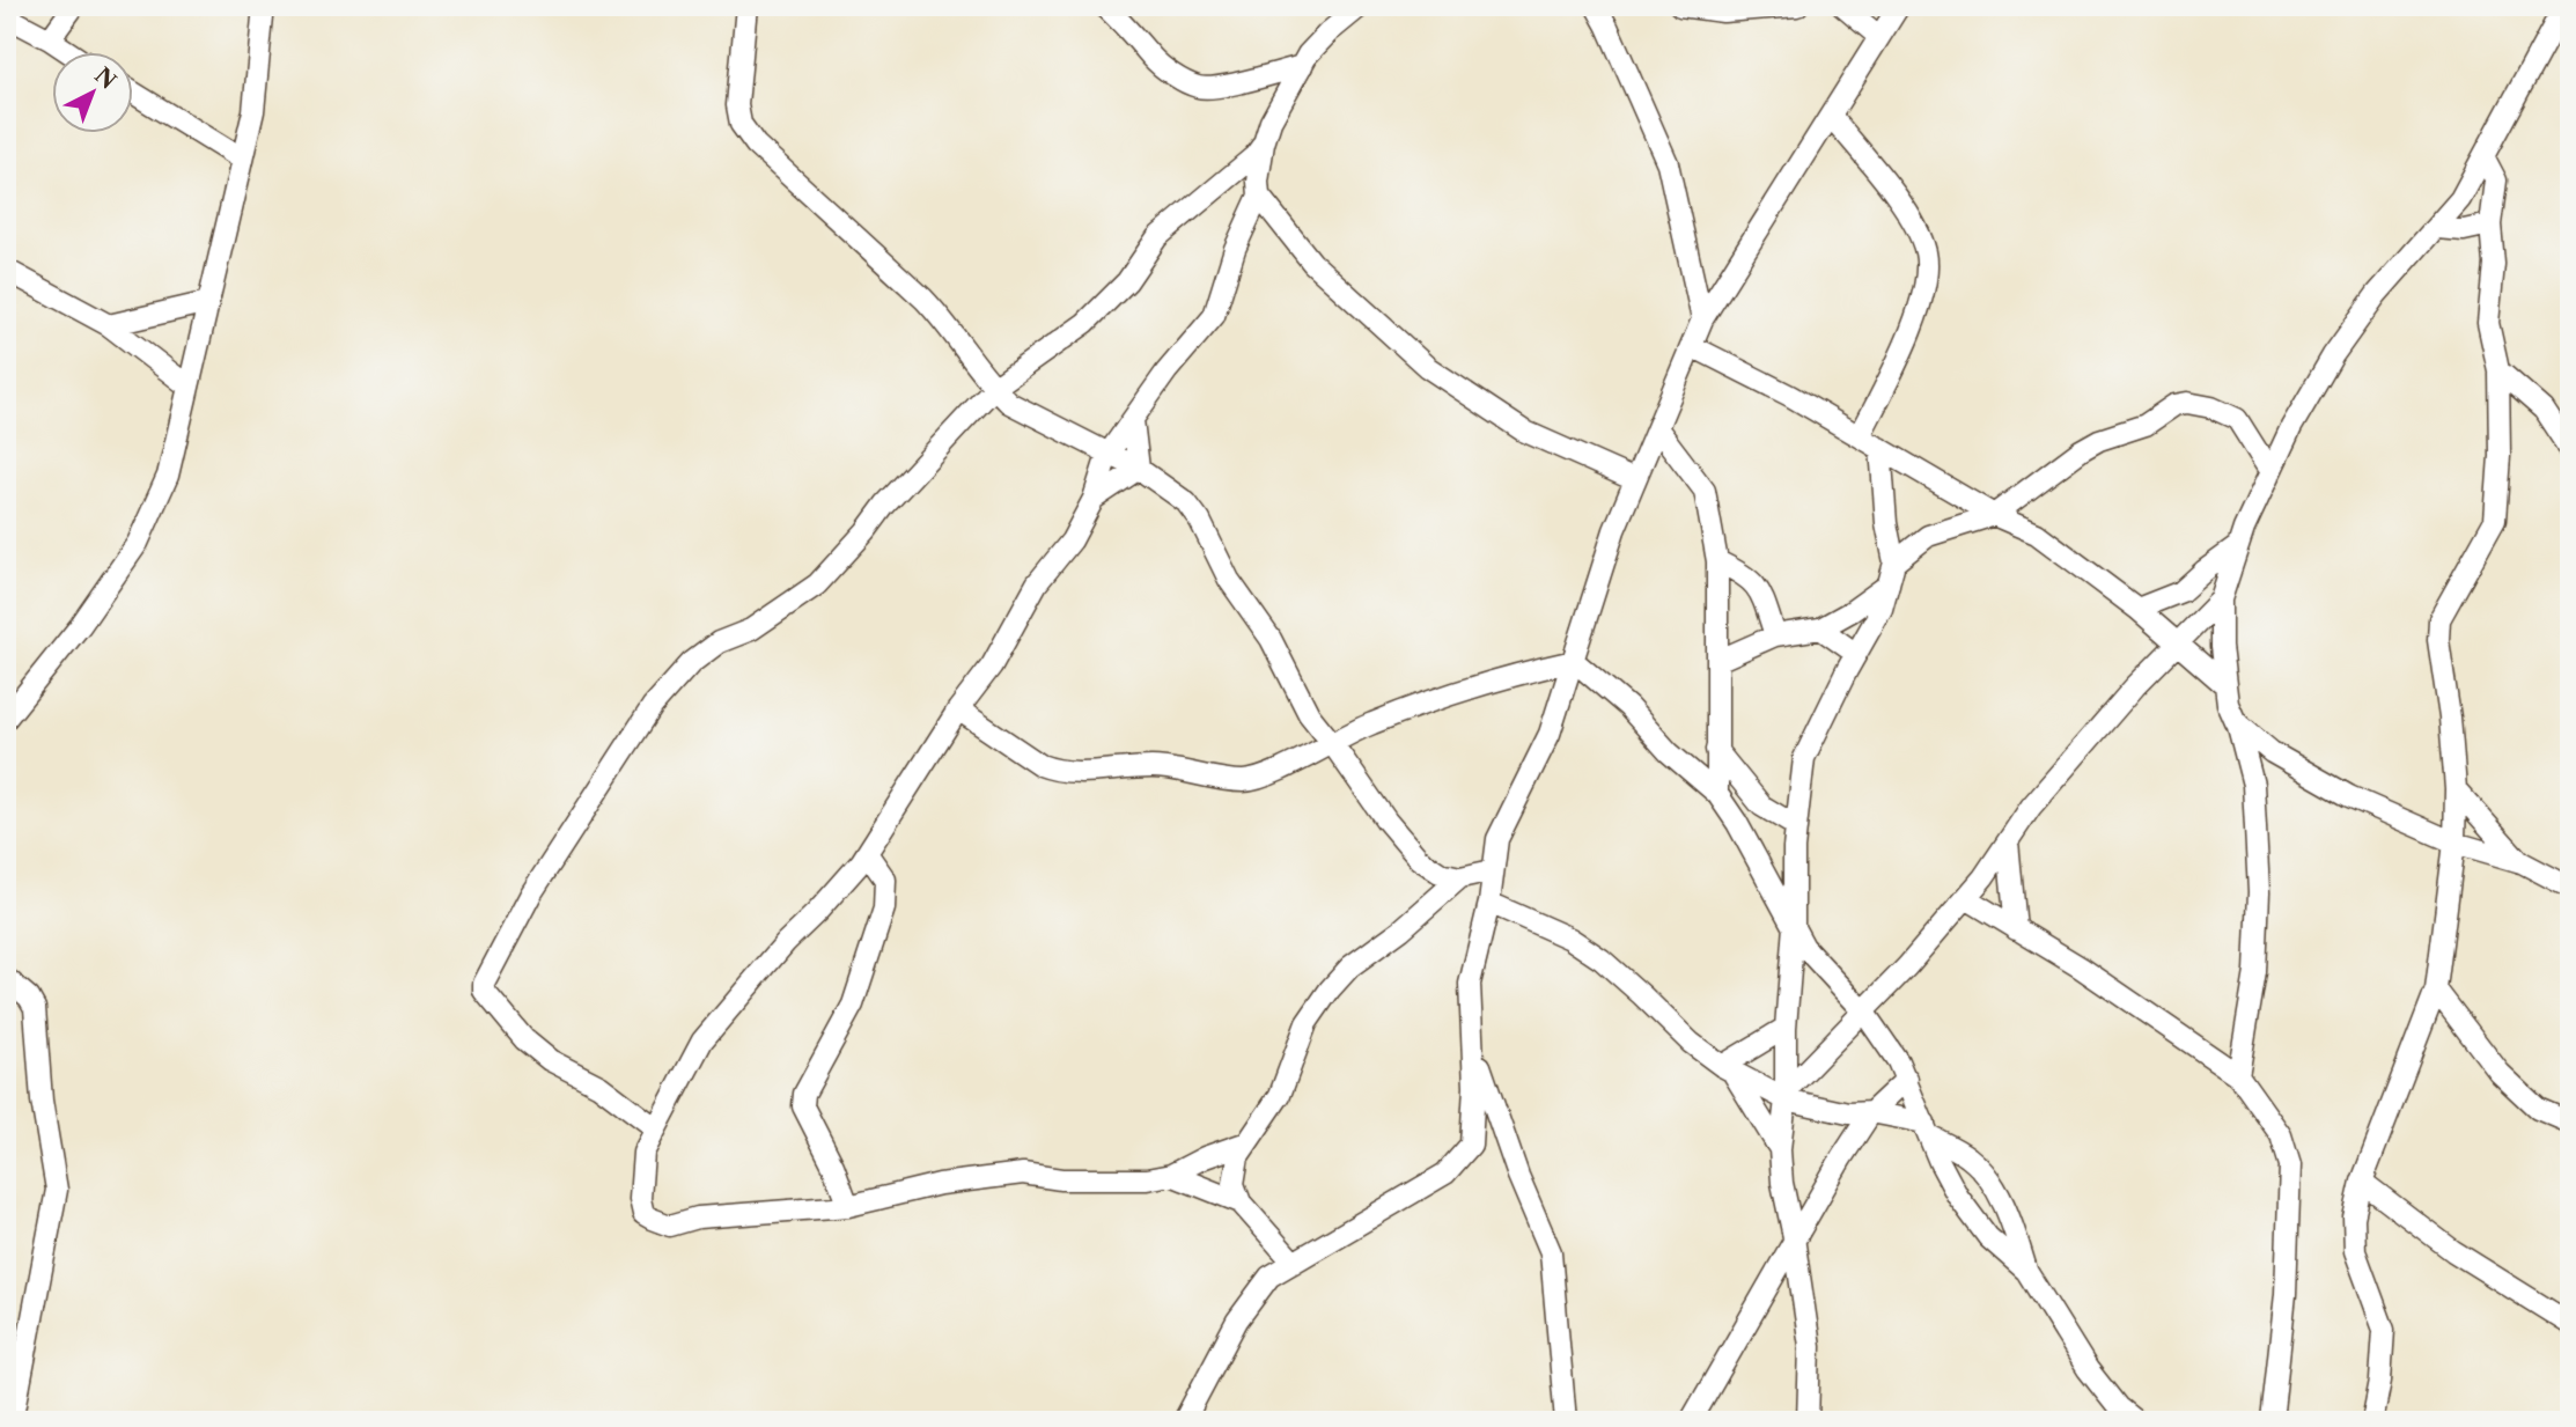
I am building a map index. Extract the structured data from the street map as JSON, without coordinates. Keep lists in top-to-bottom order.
{
  "north": "top right"
}
